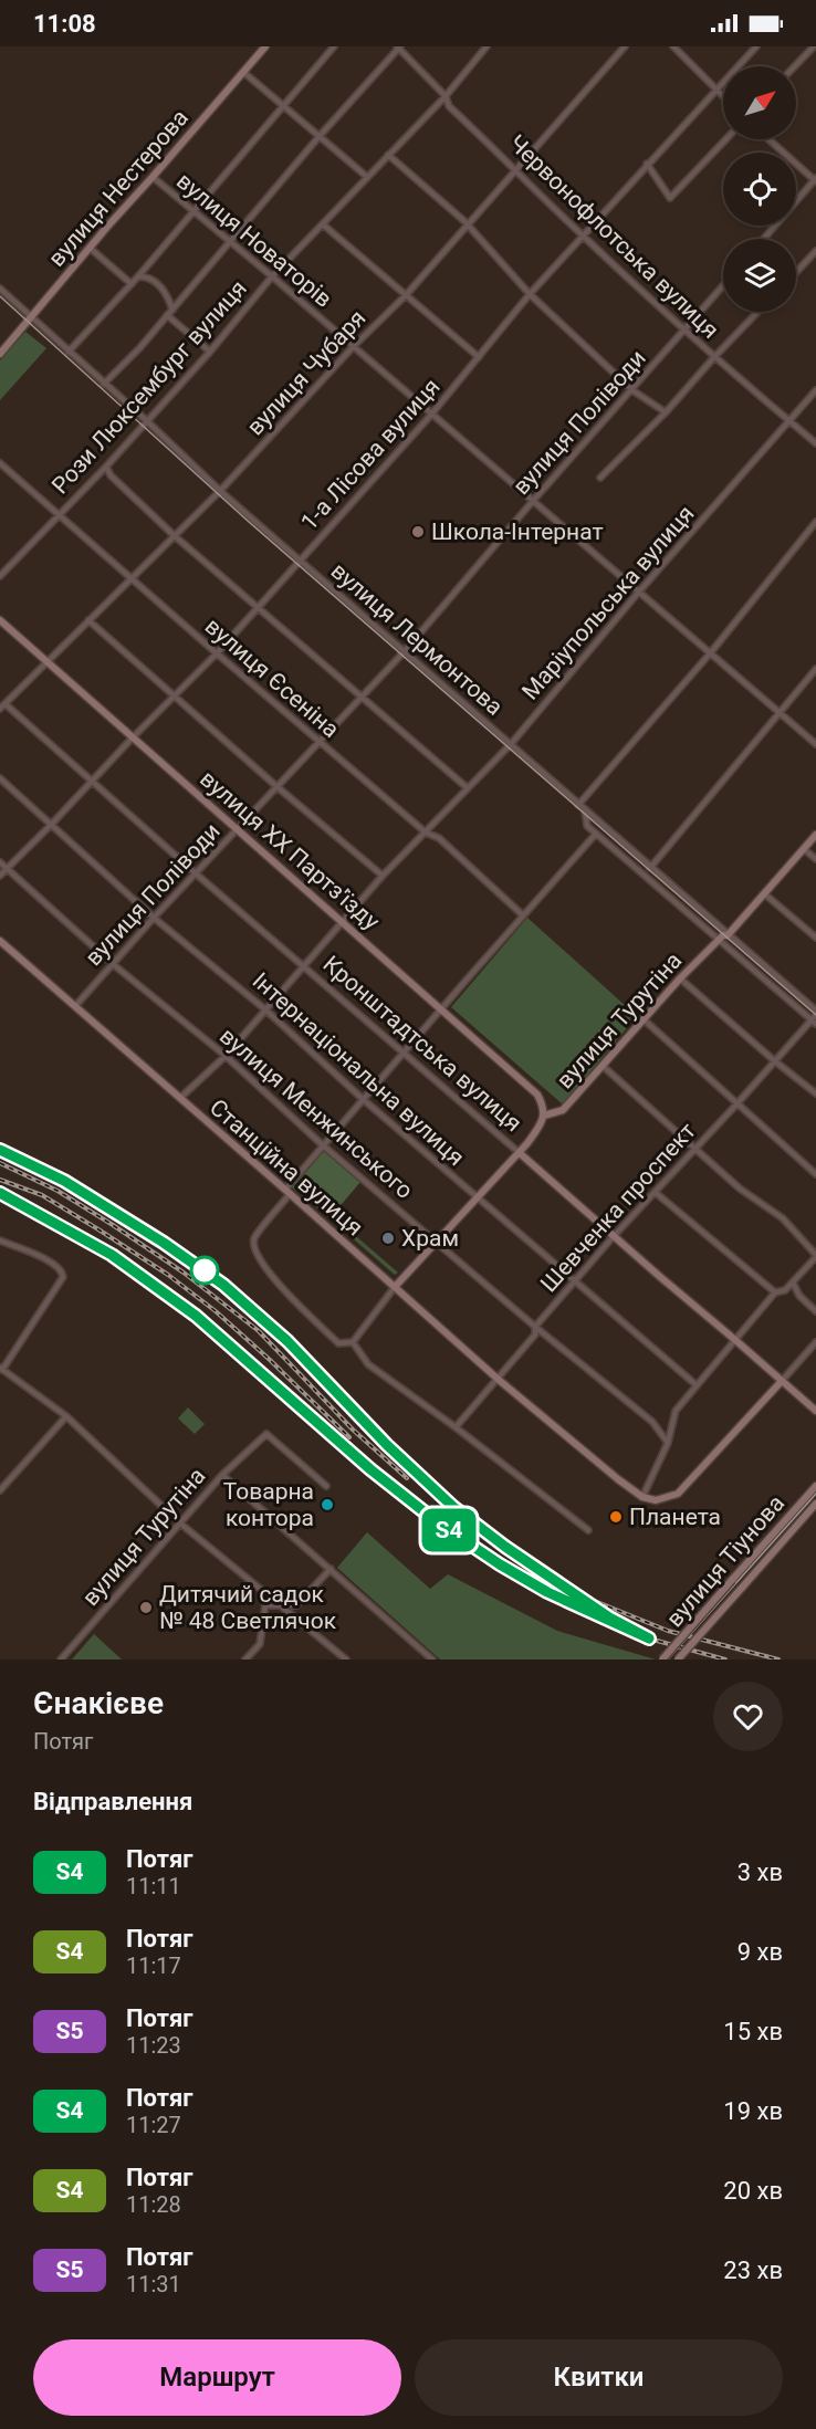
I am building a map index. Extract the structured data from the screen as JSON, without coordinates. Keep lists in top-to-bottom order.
{
  "streets": {
    "street": [
      "вулиця Нестерова",
      "Червонофлотська вулиця",
      "вулиця Новаторів",
      "вулиця Чубаря",
      "Рози Люксембург вулиця",
      "вулиця Поліводи",
      "1-а Лісова вулиця",
      "Маріупольська вулиця",
      "вулиця Лермонтова",
      "вулиця Єсеніна",
      "вулиця XX Партз'їзду",
      "вулиця Турутіна",
      "Кронштадтська вулиця",
      "Інтернаціональна вулиця",
      "вулиця Менжинського",
      "Станційна вулиця",
      "Шевченка проспект",
      "вулиця Тіунова"
    ]
  },
  "crossings": [
    ["вулиця Нестерова", "вулиця Новаторів"],
    ["вулиця Нестерова", "вулиця Лермонтова"],
    ["Червонофлотська вулиця", "вулиця Чубаря"],
    ["Червонофлотська вулиця", "Рози Люксембург вулиця"],
    ["Червонофлотська вулиця", "вулиця Поліводи"],
    ["Червонофлотська вулиця", "1-а Лісова вулиця"],
    ["Червонофлотська вулиця", "Маріупольська вулиця"],
    ["вулиця Новаторів", "вулиця Чубаря"],
    ["вулиця Новаторів", "Рози Люксембург вулиця"],
    ["вулиця Новаторів", "вулиця Поліводи"],
    ["вулиця Новаторів", "1-а Лісова вулиця"],
    ["вулиця Новаторів", "Маріупольська вулиця"],
    ["вулиця Чубаря", "вулиця Лермонтова"],
    ["вулиця Чубаря", "вулиця Єсеніна"],
    ["вулиця Чубаря", "вулиця XX Партз'їзду"],
    ["вулиця Чубаря", "Кронштадтська вулиця"],
    ["Рози Люксембург вулиця", "вулиця Лермонтова"],
    ["Рози Люксембург вулиця", "вулиця Єсеніна"],
    ["вулиця Поліводи", "вулиця Лермонтова"],
    ["вулиця Поліводи", "вулиця Єсеніна"],
    ["вулиця Поліводи", "вулиця XX Партз'їзду"],
    ["вулиця Поліводи", "Кронштадтська вулиця"],
    ["вулиця Поліводи", "Інтернаціональна вулиця"],
    ["вулиця Поліводи", "вулиця Менжинського"],
    ["вулиця Поліводи", "Станційна вулиця"],
    ["1-а Лісова вулиця", "вулиця Лермонтова"],
    ["1-а Лісова вулиця", "вулиця Єсеніна"],
    ["1-а Лісова вулиця", "вулиця XX Партз'їзду"],
    ["1-а Лісова вулиця", "Кронштадтська вулиця"],
    ["1-а Лісова вулиця", "Інтернаціональна вулиця"],
    ["1-а Лісова вулиця", "вулиця Менжинського"],
    ["Маріупольська вулиця", "вулиця Лермонтова"],
    ["Маріупольська вулиця", "вулиця Єсеніна"],
    ["Маріупольська вулиця", "вулиця XX Партз'їзду"],
    ["Маріупольська вулиця", "Кронштадтська вулиця"],
    ["Маріупольська вулиця", "Інтернаціональна вулиця"],
    ["Маріупольська вулиця", "вулиця Менжинського"],
    ["Маріупольська вулиця", "Станційна вулиця"],
    ["вулиця Лермонтова", "вулиця Турутіна"],
    ["вулиця Лермонтова", "Шевченка проспект"],
    ["вулиця XX Партз'їзду", "вулиця Турутіна"],
    ["вулиця Турутіна", "Кронштадтська вулиця"],
    ["вулиця Турутіна", "Інтернаціональна вулиця"],
    ["вулиця Турутіна", "вулиця Менжинського"],
    ["вулиця Турутіна", "Станційна вулиця"],
    ["Кронштадтська вулиця", "Шевченка проспект"],
    ["Інтернаціональна вулиця", "Шевченка проспект"],
    ["вулиця Менжинського", "Шевченка проспект"],
    ["Станційна вулиця", "Шевченка проспект"]
  ],
  "places": [
    "Школа-Інтернат",
    "Храм",
    "Товарна контора",
    "Планета",
    "Дитячий садок № 48 Светлячок"
  ],
  "north": "top right",
  "page": {
    "status": "11:08",
    "on_map": "S4",
    "heading": [
      ["Єнакієве", "Потяг"],
      "Відправлення"
    ],
    "list": [
      {
        "mark": "S4",
        "name": "Потяг",
        "note": "11:11",
        "value": "3 хв"
      },
      {
        "mark": "S4",
        "name": "Потяг",
        "note": "11:17",
        "value": "9 хв"
      },
      {
        "mark": "S5",
        "name": "Потяг",
        "note": "11:23",
        "value": "15 хв"
      },
      {
        "mark": "S4",
        "name": "Потяг",
        "note": "11:27",
        "value": "19 хв"
      },
      {
        "mark": "S4",
        "name": "Потяг",
        "note": "11:28",
        "value": "20 хв"
      },
      {
        "mark": "S5",
        "name": "Потяг",
        "note": "11:31",
        "value": "23 хв"
      }
    ],
    "buttons": ["Маршрут", "Квитки"]
  }
}
